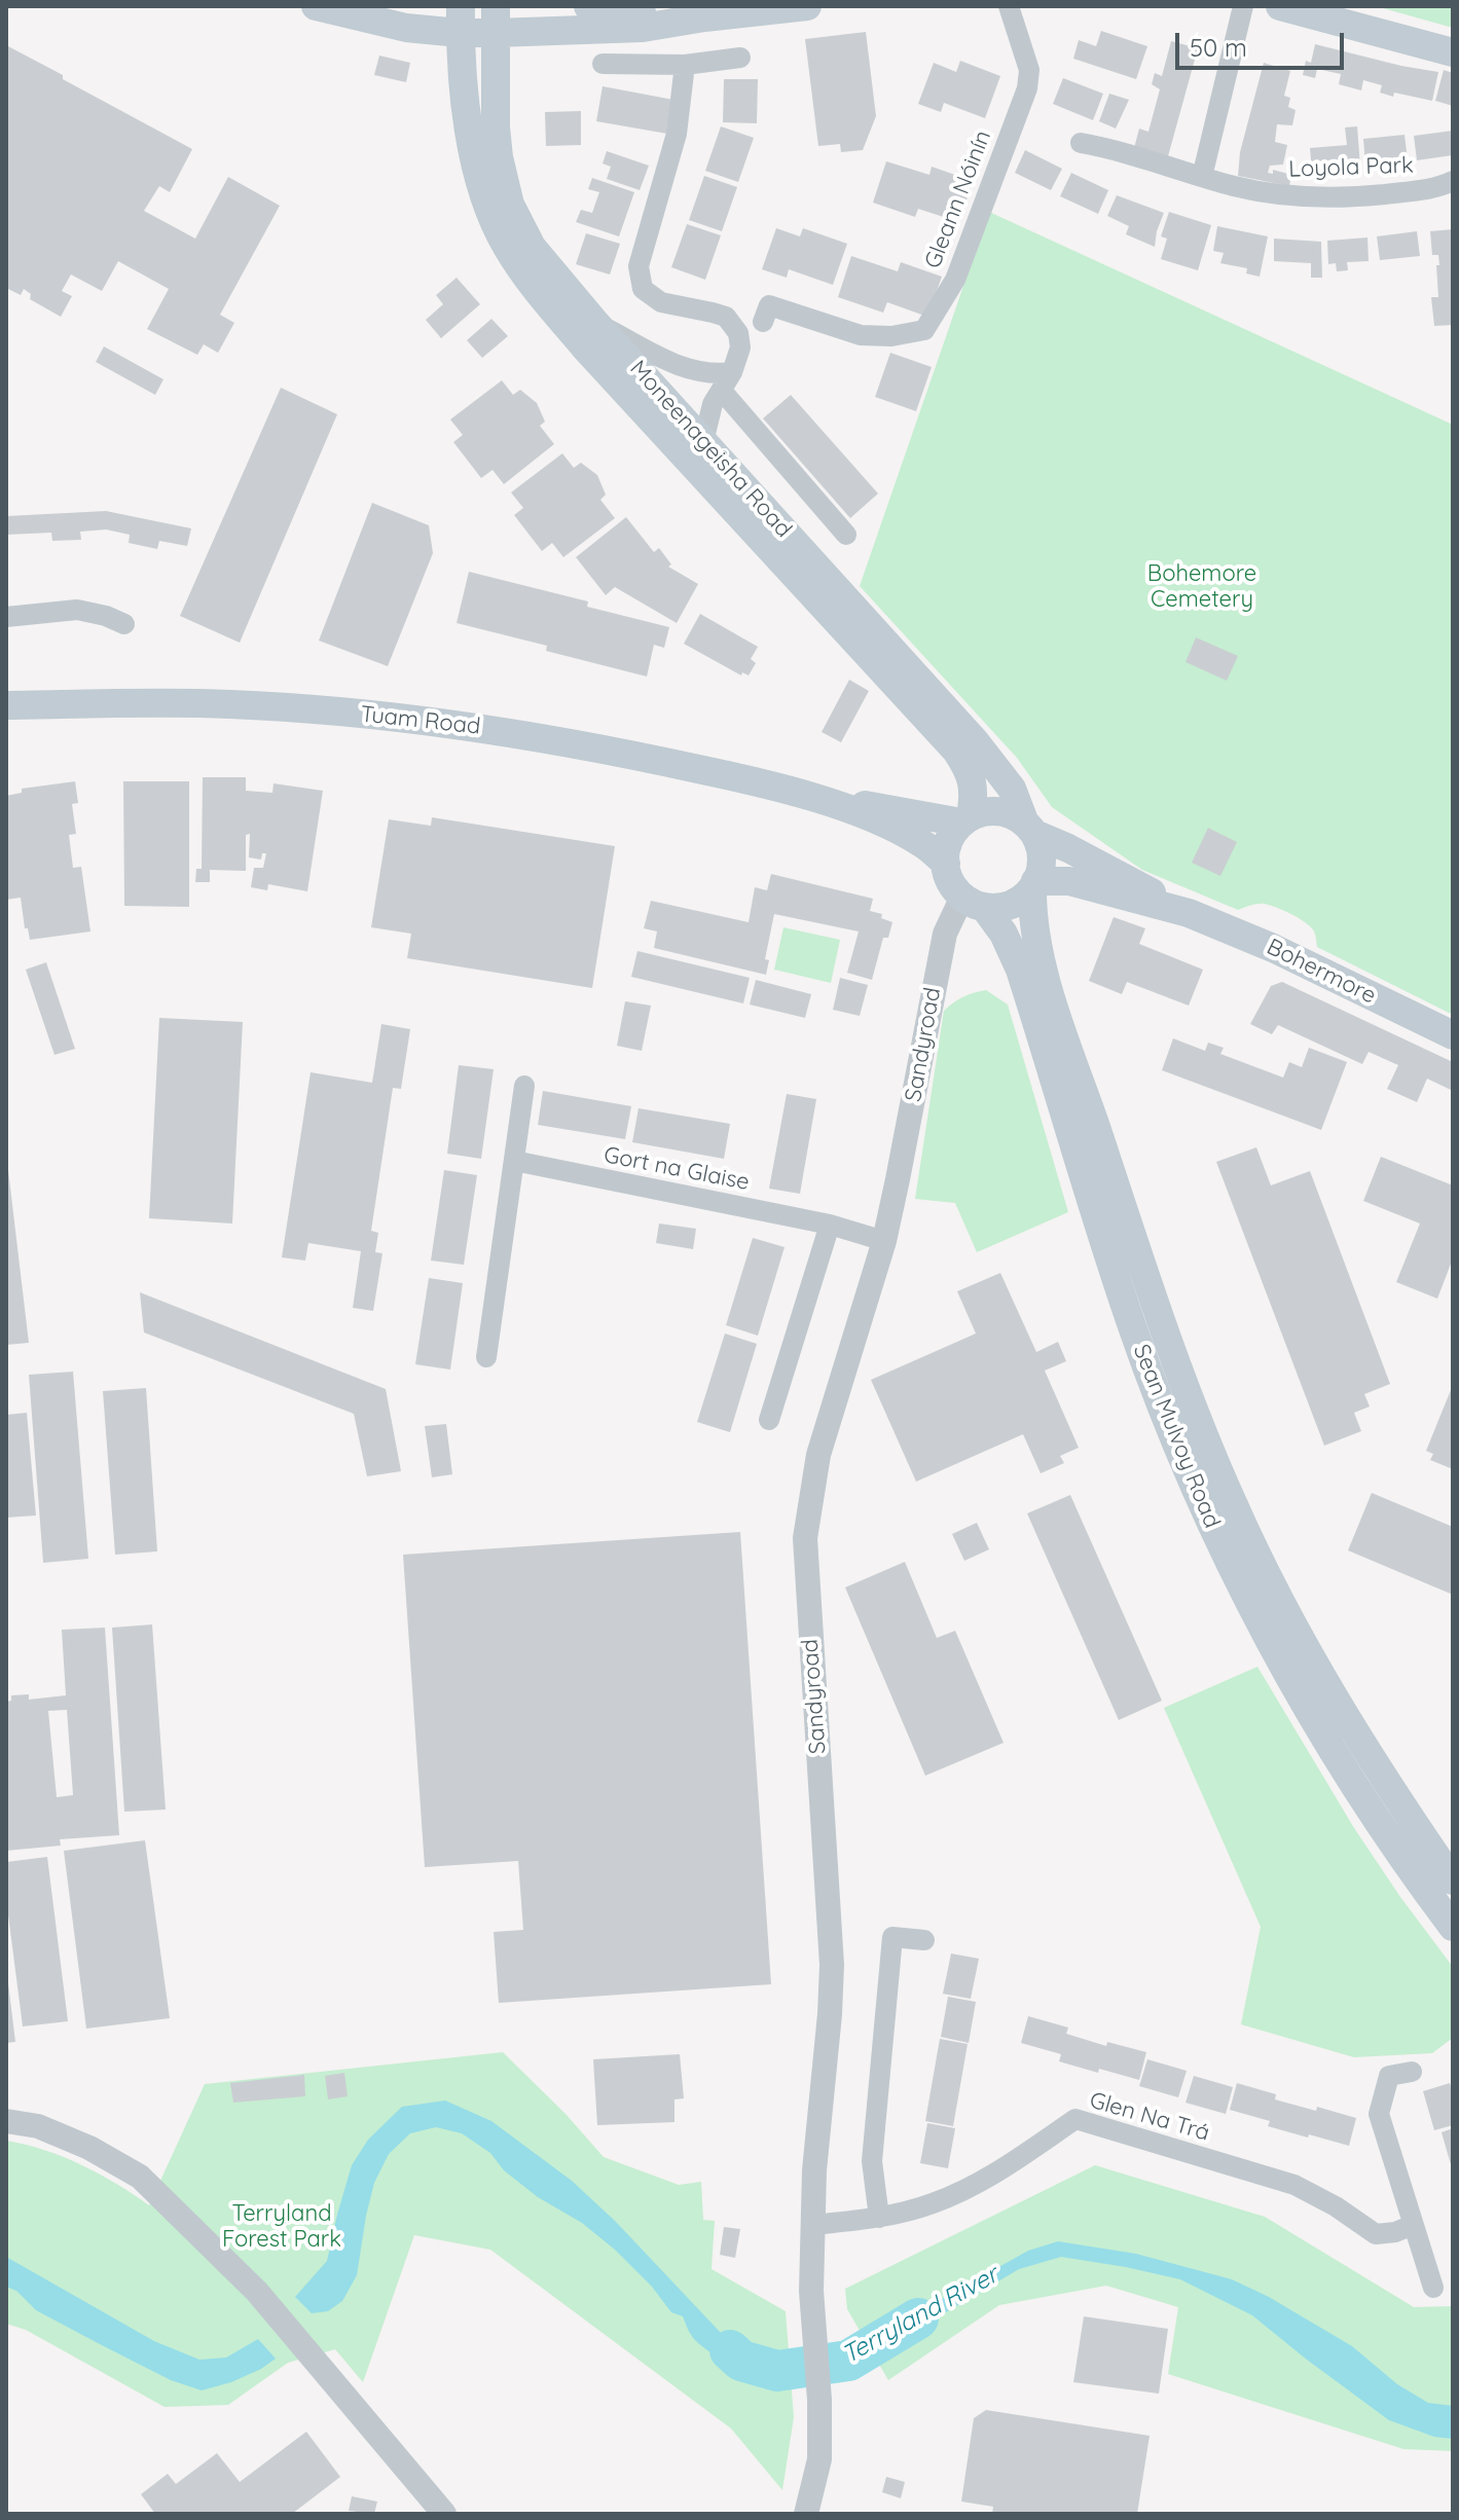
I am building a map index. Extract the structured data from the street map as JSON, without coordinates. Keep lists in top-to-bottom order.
{
  "streets": {
    "main road": [
      "Moneenageisha Road",
      "Tuam Road",
      "Bohermore",
      "Sean Mulvoy Road"
    ],
    "street": [
      "Loyola Park",
      "Gleann Nóinín",
      "Sandyroad",
      "Gort na Glaise",
      "Glen Na Trá"
    ]
  },
  "crossings": [
    ["Moneenageisha Road", "Tuam Road"],
    ["Moneenageisha Road", "Bohermore"],
    ["Moneenageisha Road", "Sandyroad"],
    ["Moneenageisha Road", "Sean Mulvoy Road"],
    ["Tuam Road", "Bohermore"],
    ["Tuam Road", "Sandyroad"],
    ["Tuam Road", "Sean Mulvoy Road"],
    ["Bohermore", "Sandyroad"],
    ["Bohermore", "Sean Mulvoy Road"],
    ["Sandyroad", "Gort na Glaise"],
    ["Sandyroad", "Sean Mulvoy Road"],
    ["Sandyroad", "Glen Na Trá"]
  ],
  "water": ["Terryland River"],
  "parks": ["Bohemore Cemetery", "Terryland Forest Park"],
  "scale_bar": "50 m"
}
